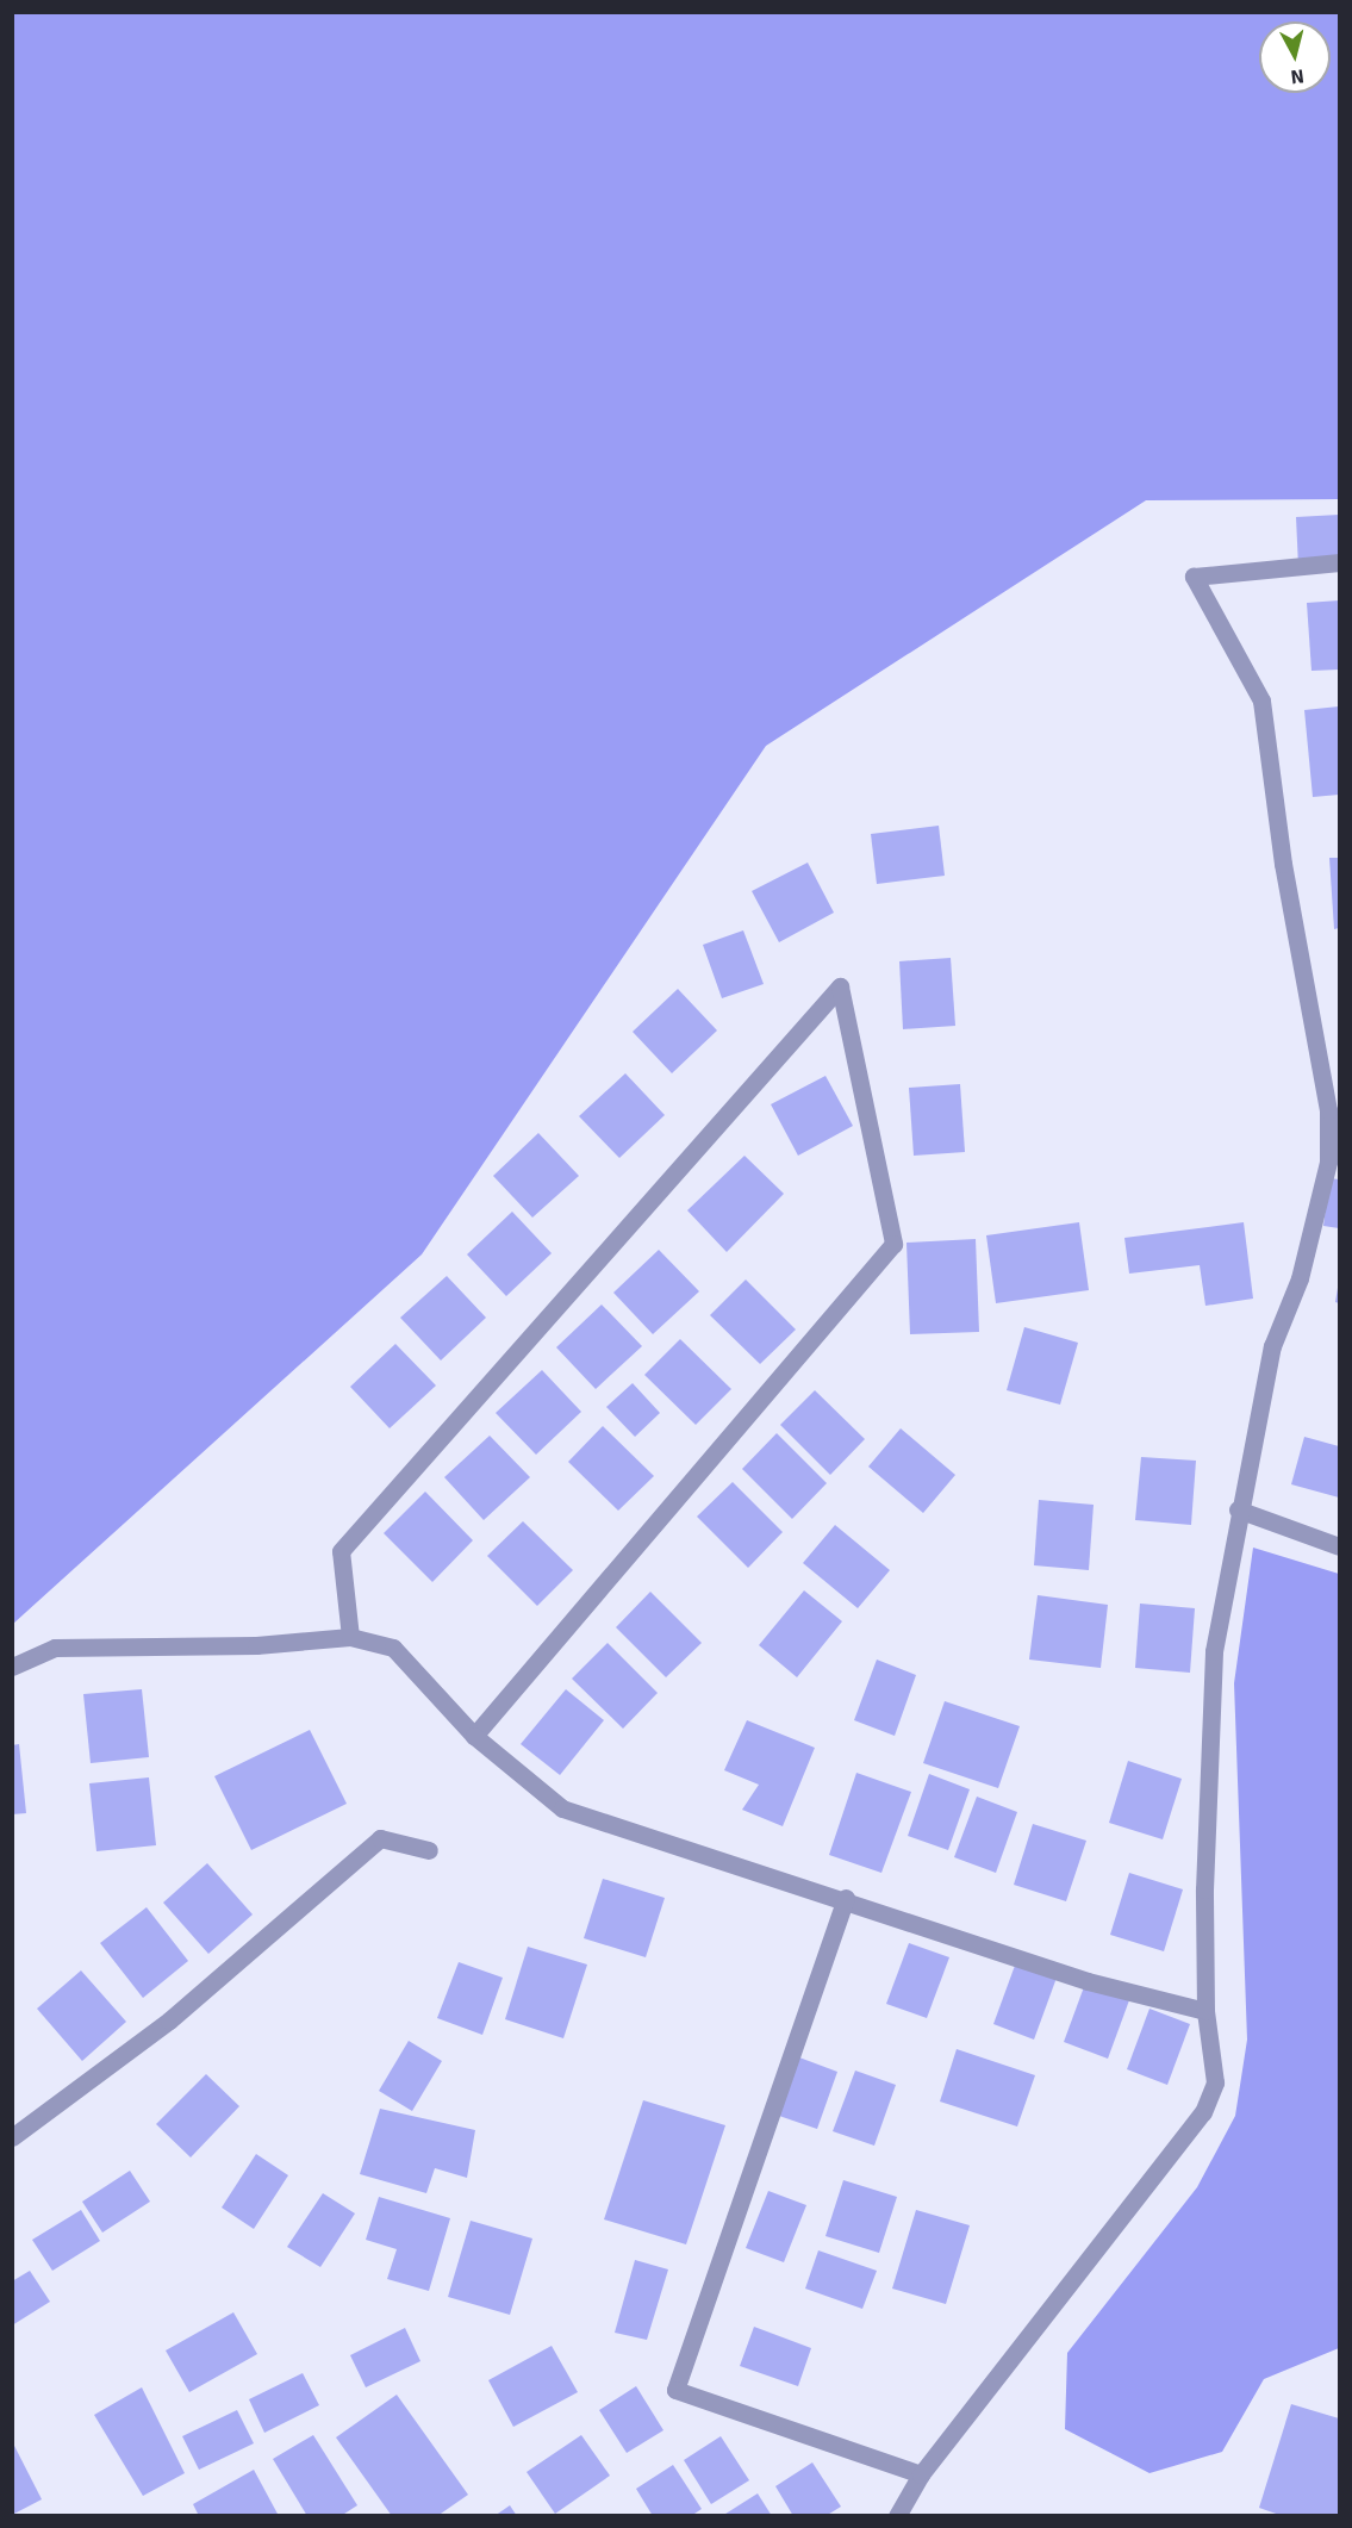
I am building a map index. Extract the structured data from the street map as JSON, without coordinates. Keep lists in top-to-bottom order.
{
  "north": "bottom"
}
